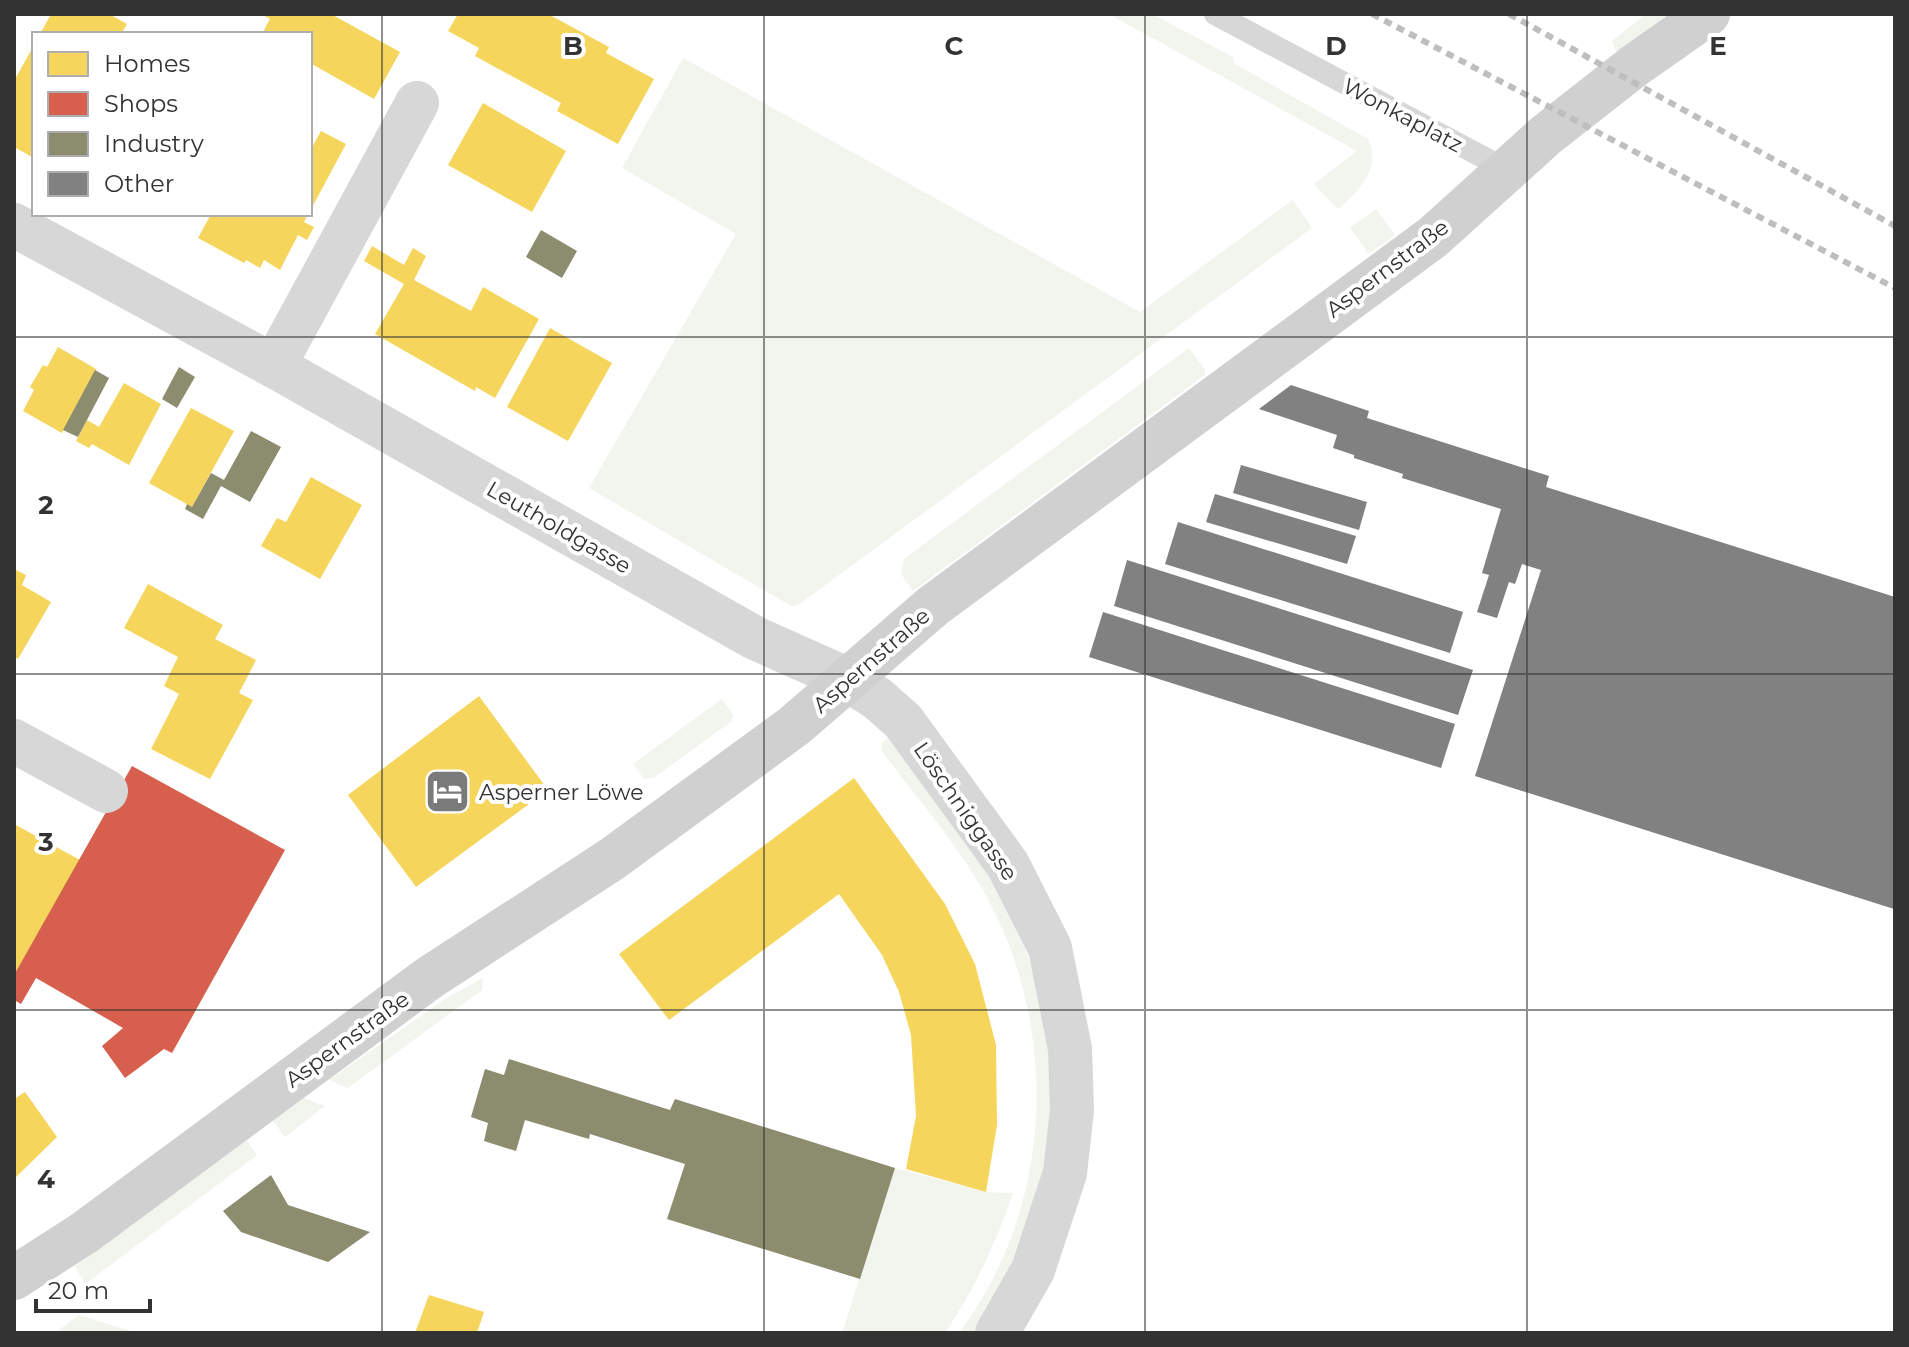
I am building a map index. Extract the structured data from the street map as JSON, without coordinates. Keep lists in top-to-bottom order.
{
  "streets": {
    "street": ["Aspernstraße", "Leutholdgasse", "Löschniggasse"],
    "lane": ["Wonkaplatz"]
  },
  "crossings": [
    ["Wonkaplatz", "Aspernstraße"],
    ["Aspernstraße", "Leutholdgasse"],
    ["Aspernstraße", "Löschniggasse"],
    ["Leutholdgasse", "Löschniggasse"]
  ],
  "places": {
    "hotel": ["Asperner Löwe"]
  },
  "legend": [
    "Homes",
    "Shops",
    "Industry",
    "Other"
  ],
  "scale_bar": "20 m",
  "grid": {
    "columns": [
      "B",
      "C",
      "D",
      "E"
    ],
    "rows": ["2", "3", "4"]
  }
}
